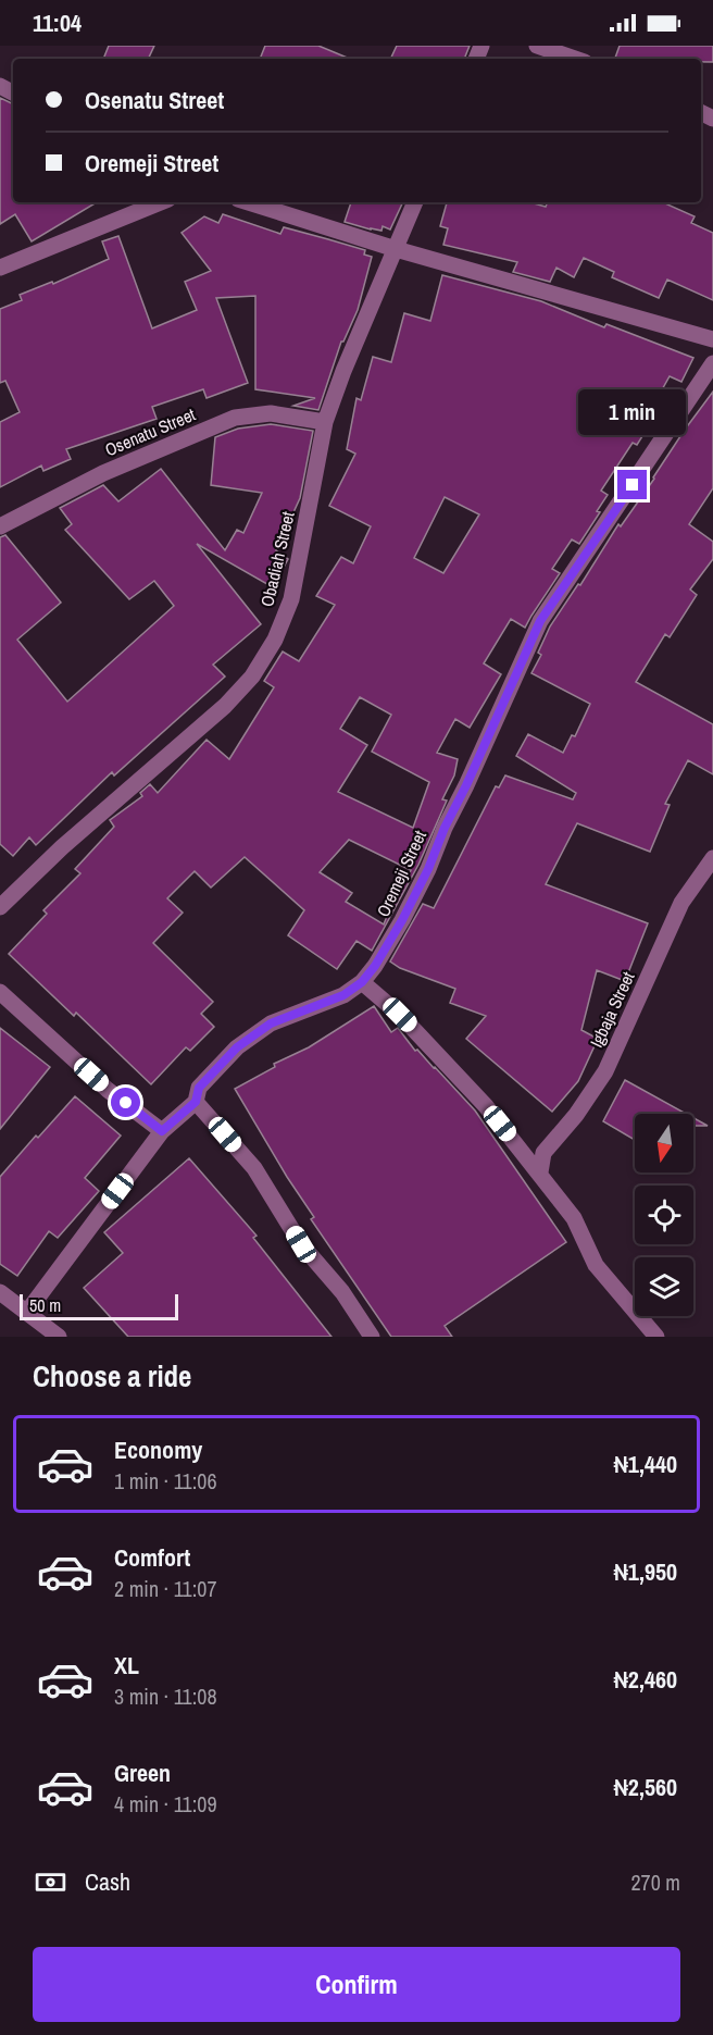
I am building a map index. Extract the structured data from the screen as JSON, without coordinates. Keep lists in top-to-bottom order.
{
  "streets": {
    "street": [
      "Osenatu Street",
      "Obadiah Street",
      "Oremeji Street",
      "Igbaja Street"
    ]
  },
  "crossings": [
    ["Osenatu Street", "Obadiah Street"]
  ],
  "scale_bar": "50 m",
  "north": "bottom",
  "page": {
    "status": "11:04",
    "banner": ["Osenatu Street", "Oremeji Street"],
    "bubble": "1 min",
    "scale": "50 m",
    "heading": "Choose a ride",
    "list": [
      {
        "name": "Economy",
        "note": "1 min · 11:06",
        "value": "₦1,440"
      },
      {
        "name": "Comfort",
        "note": "2 min · 11:07",
        "value": "₦1,950"
      },
      {
        "name": "XL",
        "note": "3 min · 11:08",
        "value": "₦2,460"
      },
      {
        "name": "Green",
        "note": "4 min · 11:09",
        "value": "₦2,560"
      }
    ],
    "pay": ["Cash", "270 m"],
    "buttons": "Confirm"
  }
}
